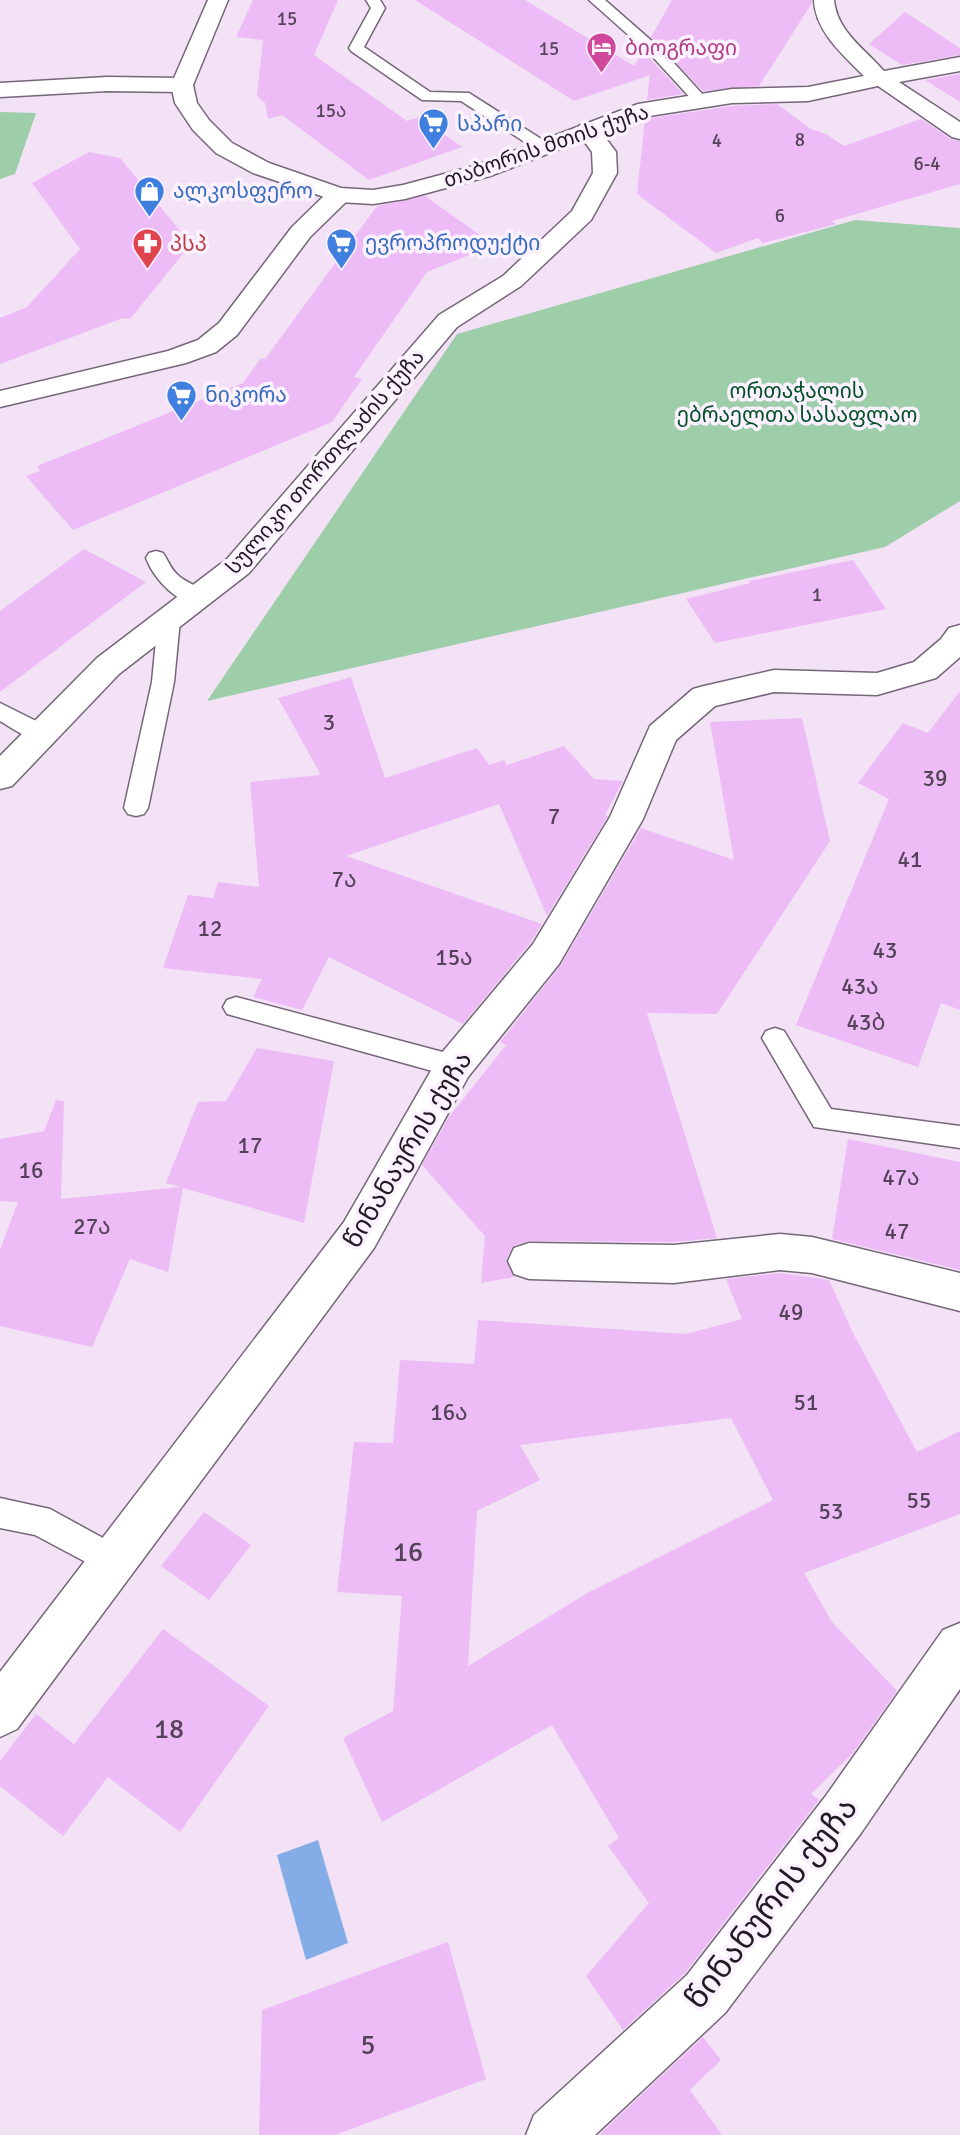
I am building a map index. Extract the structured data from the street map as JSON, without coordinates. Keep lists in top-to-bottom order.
{
  "streets": {
    "street": [
      "თაბორის მთის ქუჩა",
      "სულიკო თორთლაძის ქუჩა",
      "წინანაურის ქუჩა",
      "წინანურის ქუჩა"
    ]
  },
  "crossings": [
    ["თაბორის მთის ქუჩა", "სულიკო თორთლაძის ქუჩა"]
  ],
  "parks": ["ორთაჭალის ებრაელთა სასაფლაო"],
  "places": {
    "hotel": ["ბიოგრაფი"],
    "supermarket": ["სპარი", "ევროპროდუქტი", "ნიკორა"],
    "shop": ["ალკოსფერო"],
    "pharmacy": ["პსპ"]
  },
  "house_numbers": [
    "15",
    "15",
    "15ა",
    "8",
    "4",
    "6-4",
    "6",
    "1",
    "3",
    "39",
    "7",
    "41",
    "7ა",
    "12",
    "43",
    "15ა",
    "43ა",
    "43ბ",
    "17",
    "16",
    "47ა",
    "27ა",
    "47",
    "49",
    "51",
    "16ა",
    "55",
    "53",
    "16",
    "18",
    "5"
  ]
}
